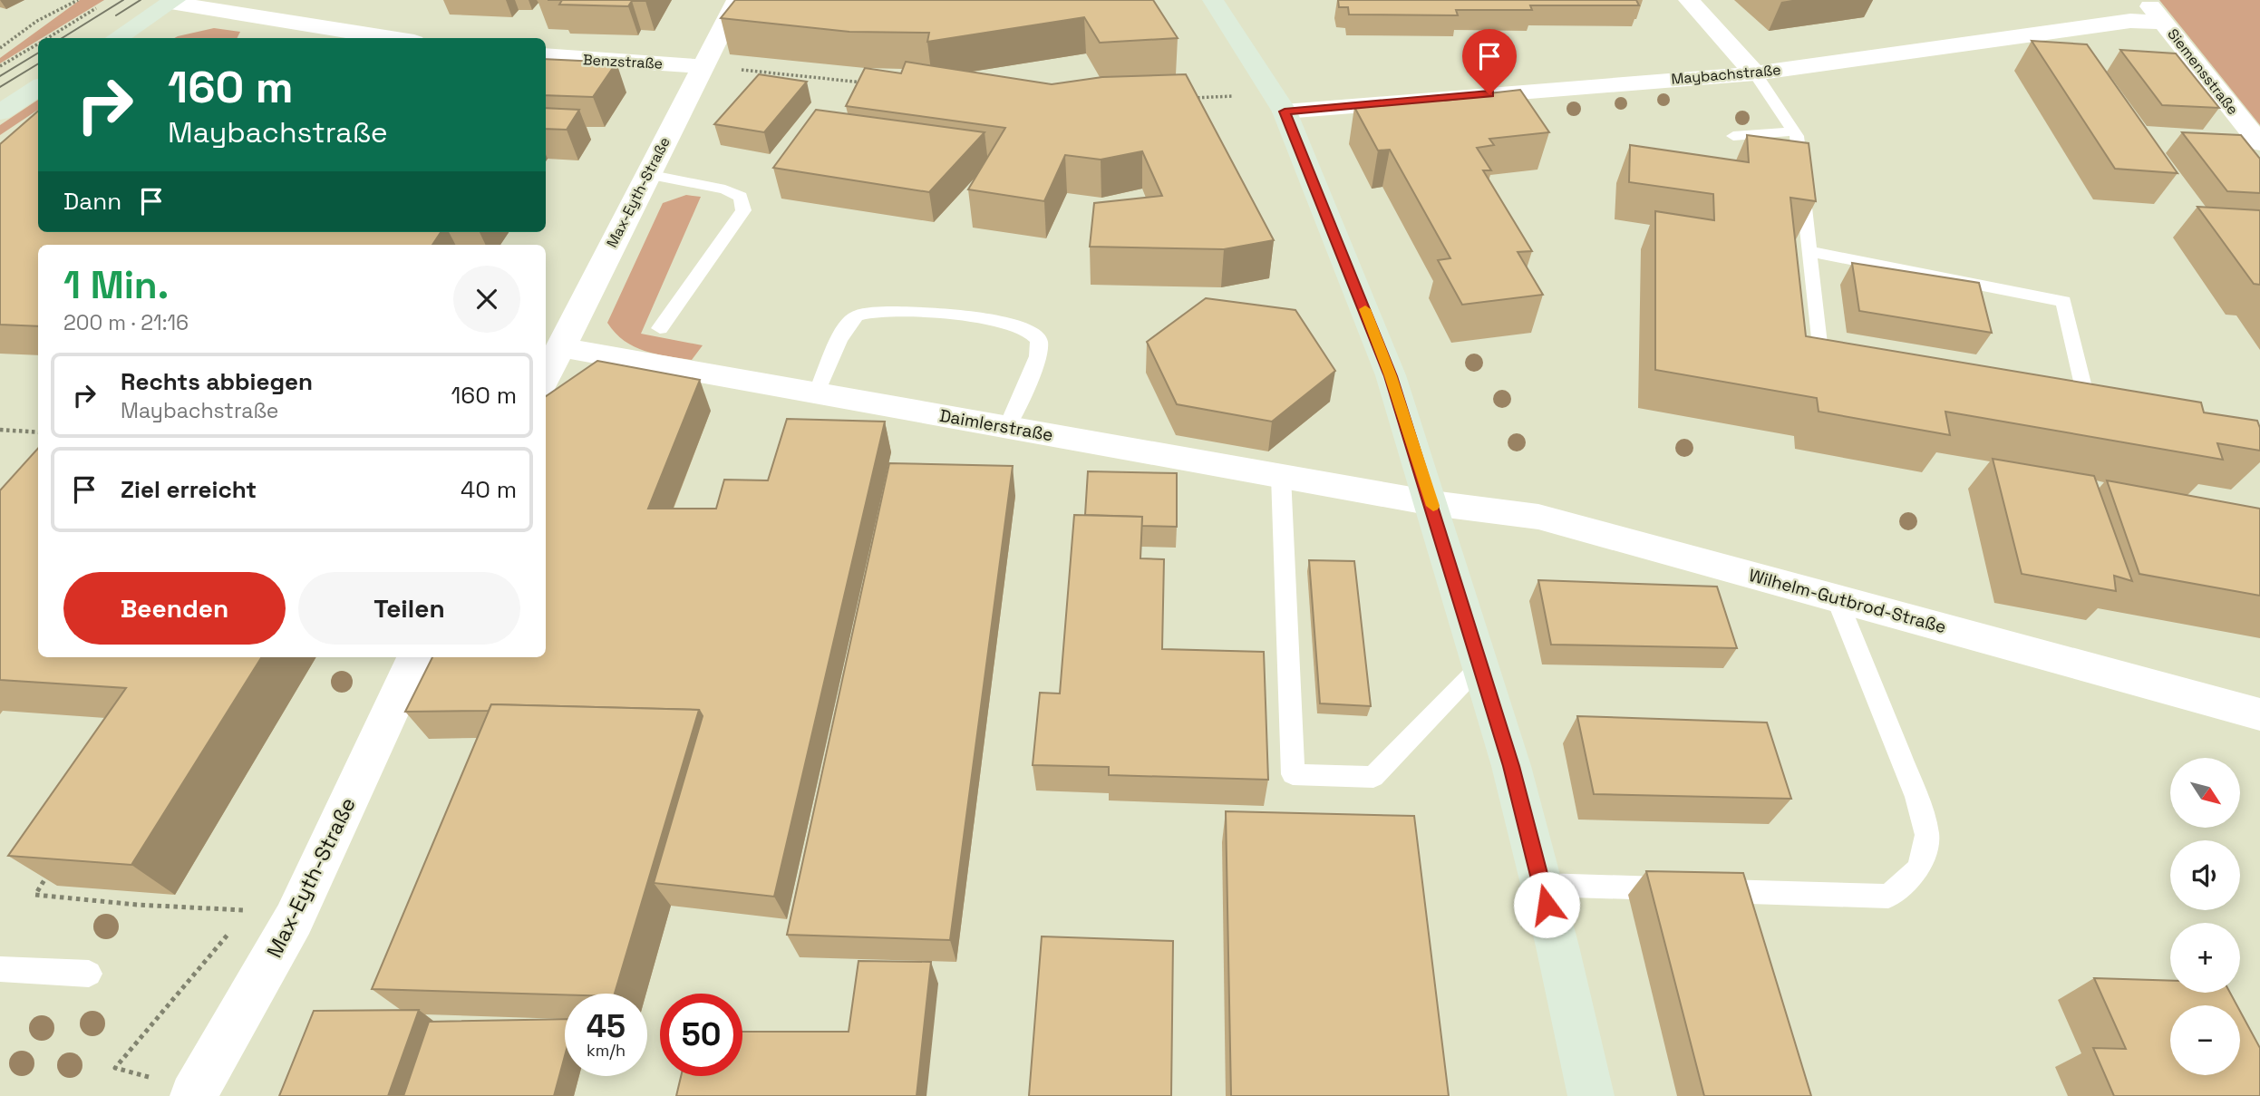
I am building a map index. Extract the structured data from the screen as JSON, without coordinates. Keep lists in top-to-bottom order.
{
  "streets": {
    "street": [
      "Benzstraße",
      "Siemensstraße",
      "Maybachstraße",
      "Max-Eyth-Straße",
      "Daimlerstraße",
      "Wilhelm-Gutbrod-Straße"
    ]
  },
  "crossings": [
    ["Benzstraße", "Max-Eyth-Straße"],
    ["Siemensstraße", "Maybachstraße"],
    ["Max-Eyth-Straße", "Daimlerstraße"],
    ["Daimlerstraße", "Wilhelm-Gutbrod-Straße"]
  ],
  "north": "bottom right",
  "page": {
    "turn": ["160 m", "Maybachstraße"],
    "then": "Dann",
    "heading": ["1 Min.", "200 m · 21:16"],
    "list": [
      {
        "name": "Rechts abbiegen",
        "note": "Maybachstraße",
        "value": "160 m"
      },
      {
        "name": "Ziel erreicht",
        "value": "40 m"
      }
    ],
    "buttons": ["Beenden", "Teilen"],
    "map_buttons": ["+", "−"],
    "speed": "45 km/h",
    "limit": "50"
  }
}
